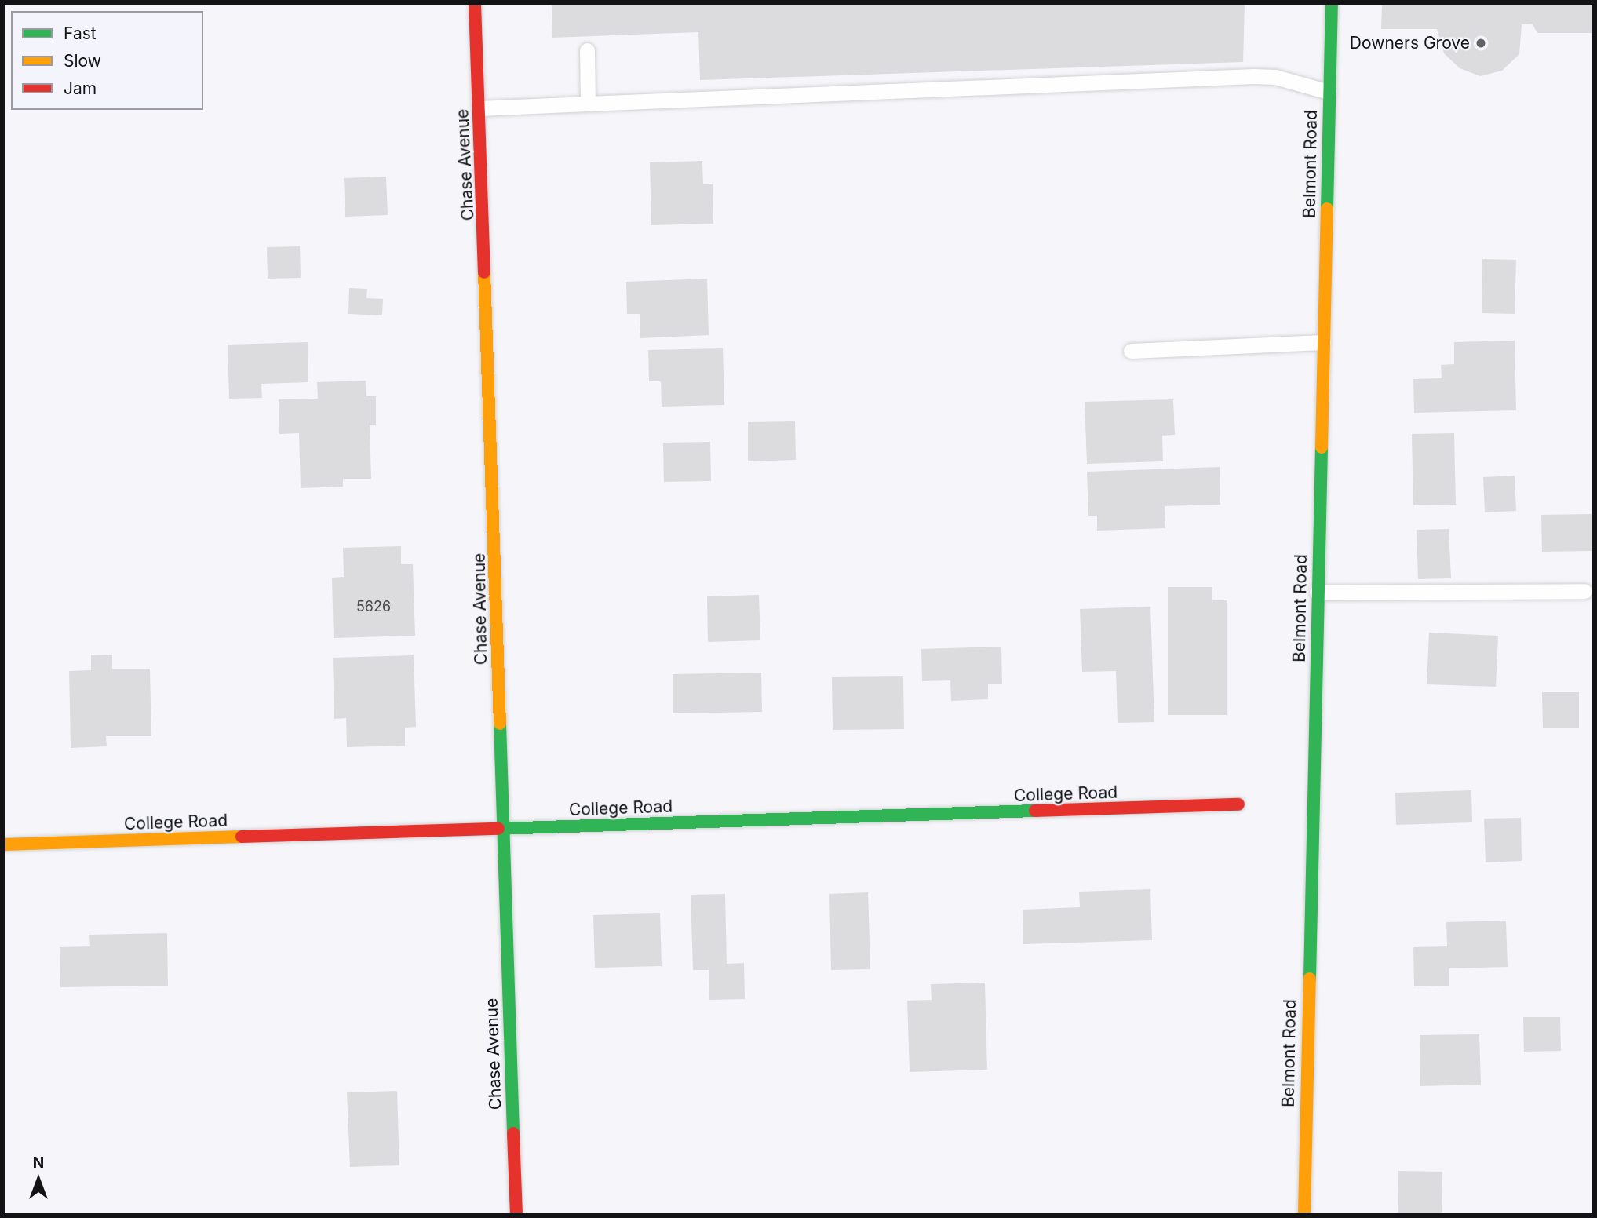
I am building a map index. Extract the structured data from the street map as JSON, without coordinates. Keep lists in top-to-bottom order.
{
  "streets": {
    "street": ["Belmont Road", "Chase Avenue", "College Road"]
  },
  "crossings": [
    ["Chase Avenue", "College Road"]
  ],
  "places": ["Downers Grove"],
  "house_numbers": ["5626"],
  "legend": ["Fast", "Slow", "Jam"],
  "north": "top"
}
